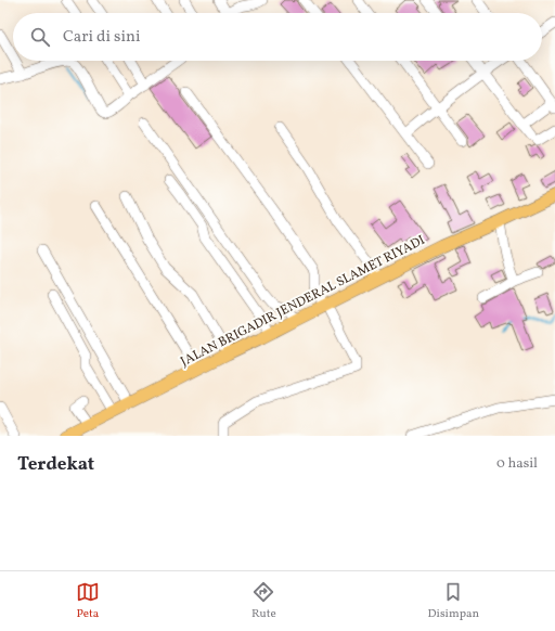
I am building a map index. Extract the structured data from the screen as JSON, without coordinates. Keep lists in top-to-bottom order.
{
  "streets": {
    "main road": ["JALAN BRIGADIR JENDERAL SLAMET RIYADI"]
  },
  "page": {
    "search": "Cari di sini",
    "heading": ["Terdekat", "0 hasil"],
    "nav": ["Peta", "Rute", "Disimpan"]
  }
}
